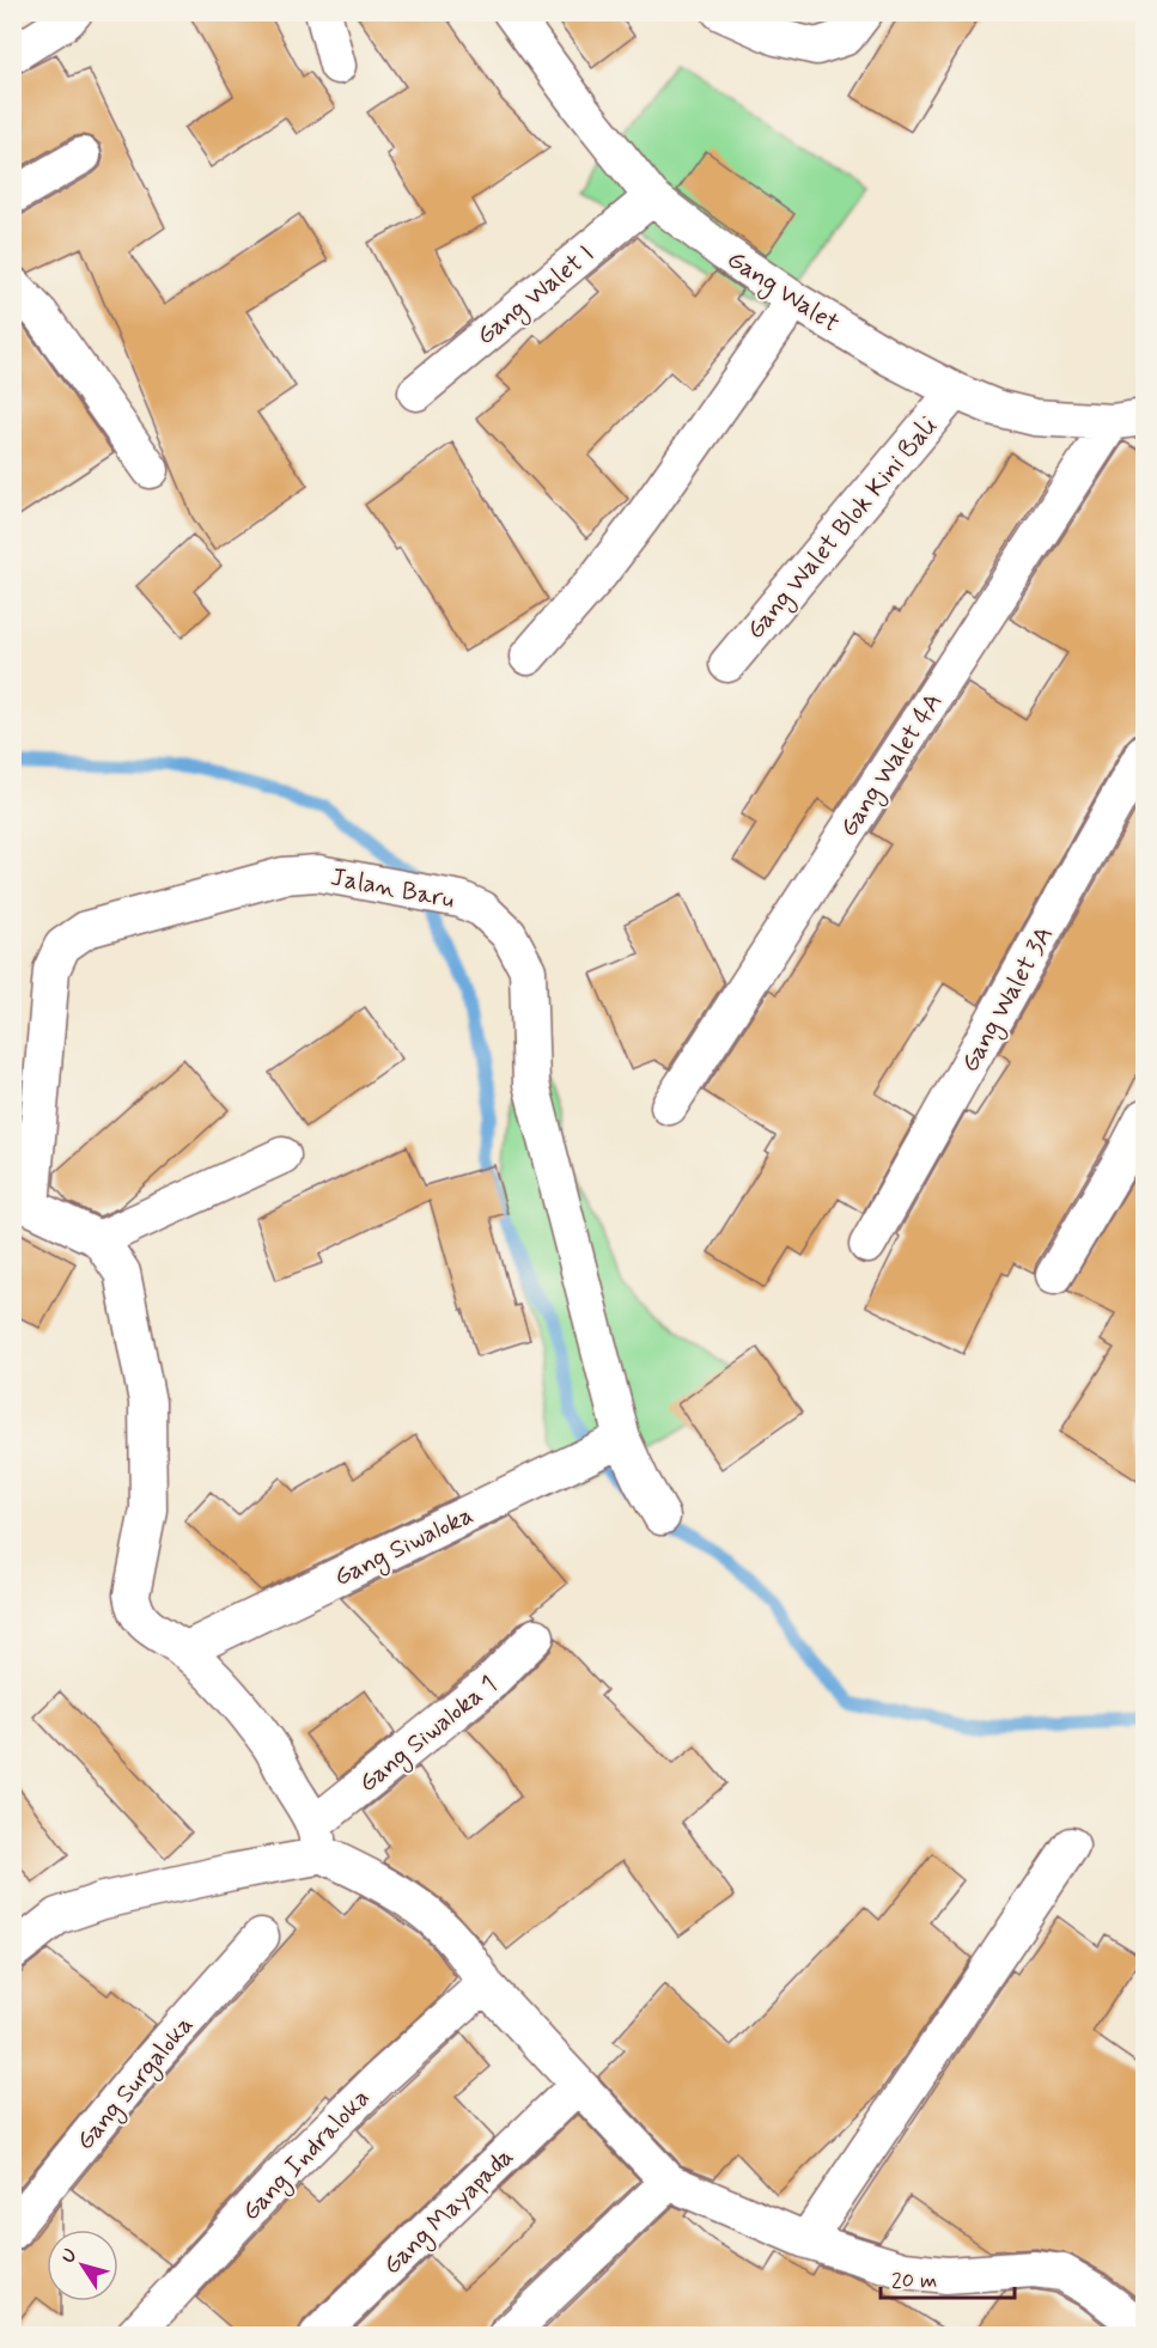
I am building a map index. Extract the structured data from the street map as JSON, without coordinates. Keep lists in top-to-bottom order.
{
  "streets": {
    "street": [
      "Gang Walet",
      "Gang Walet I",
      "Gang Walet Blok Kini Bali",
      "Gang Walet 4A",
      "Jalan Baru",
      "Gang Walet 3A",
      "Gang Siwaloka",
      "Gang Siwaloka 1",
      "Gang Surgaloka",
      "Gang Indraloka",
      "Gang Mayapada"
    ]
  },
  "crossings": [
    ["Gang Walet", "Gang Walet I"],
    ["Gang Walet", "Gang Walet Blok Kini Bali"],
    ["Gang Walet", "Gang Walet 4A"],
    ["Jalan Baru", "Gang Siwaloka"]
  ],
  "scale_bar": "20 m",
  "north": "top left"
}
